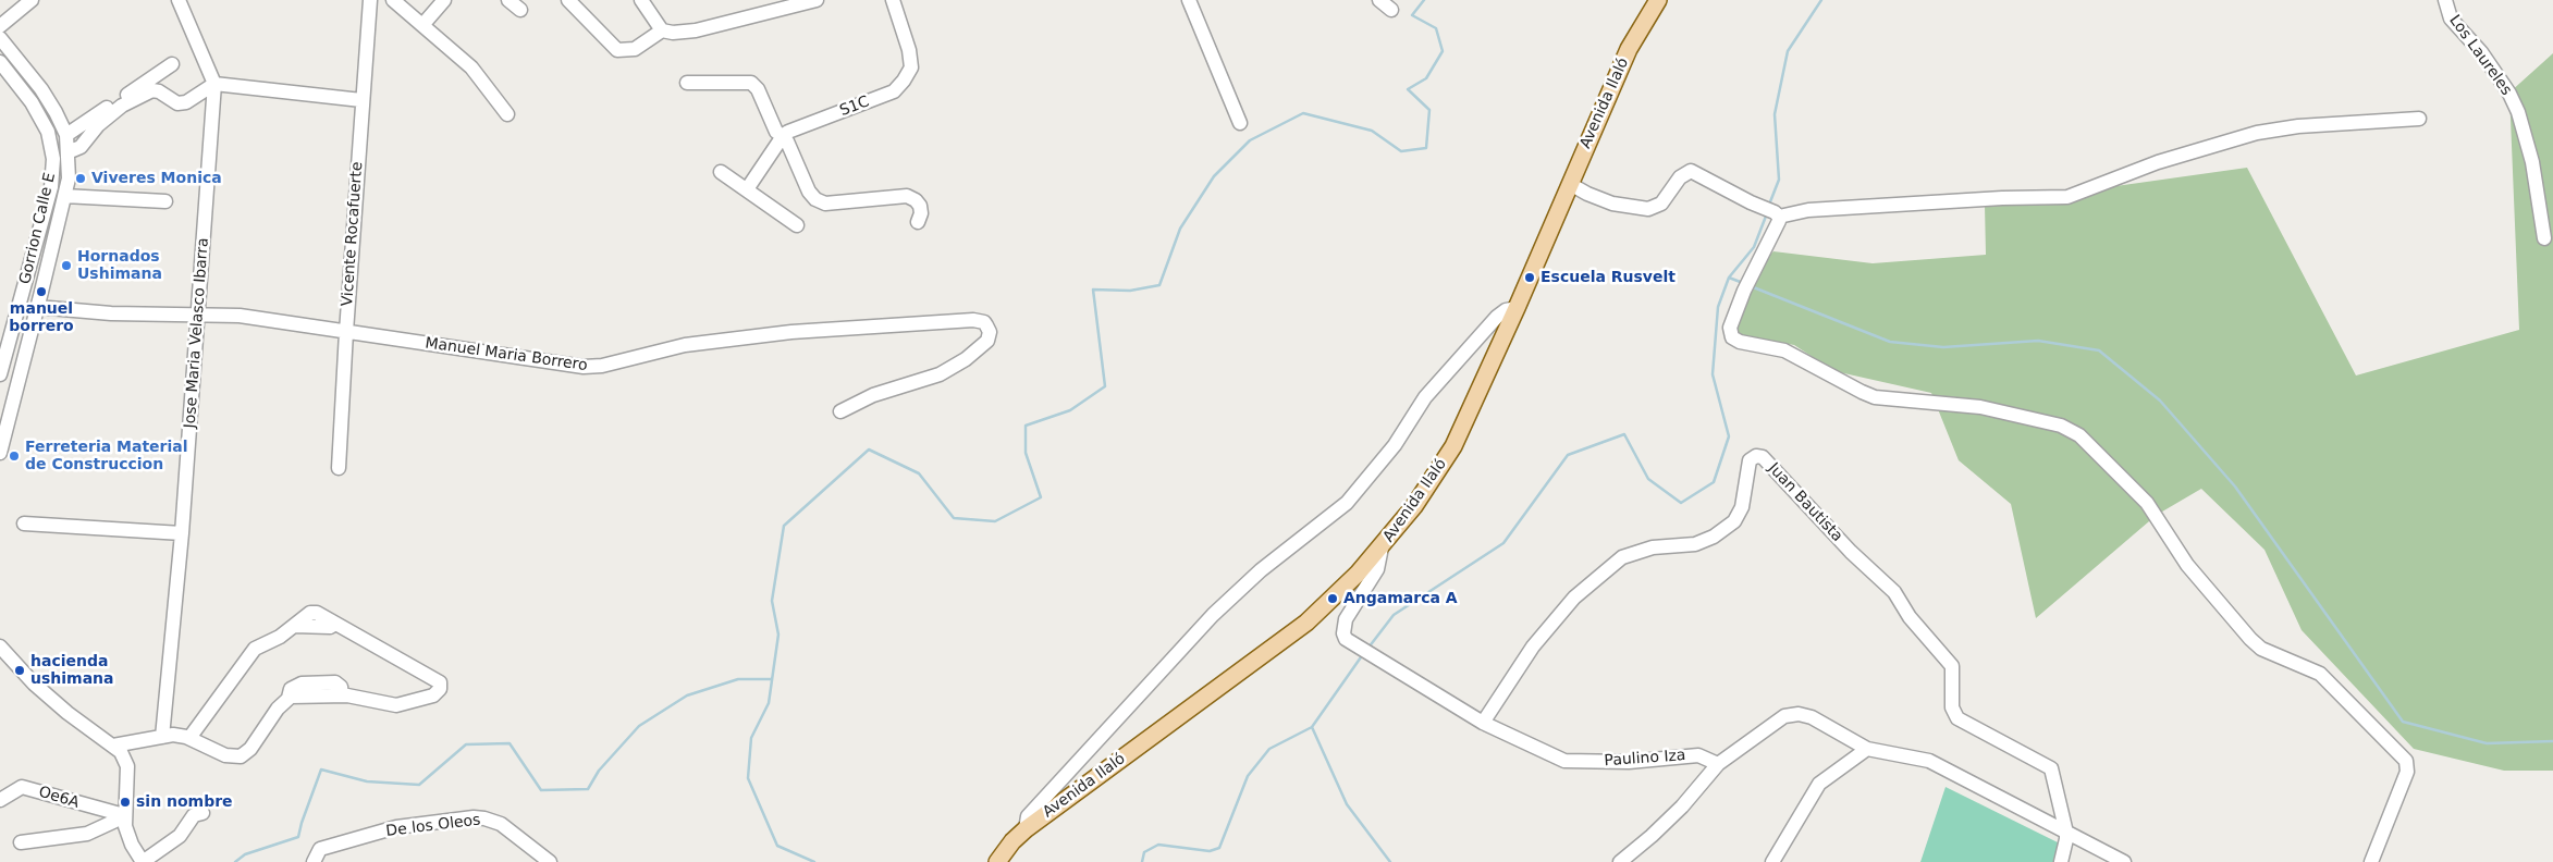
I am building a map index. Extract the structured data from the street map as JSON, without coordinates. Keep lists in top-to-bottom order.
{
  "streets": {
    "main road": ["Avenida Ilaló"],
    "street": [
      "Los Laureles",
      "S1C",
      "Gorrion Calle E",
      "Vicente Rocafuerte",
      "Jose Maria Velasco Ibarra",
      "Manuel Maria Borrero",
      "Juan Bautista",
      "Paulino Iza",
      "Oe6A",
      "De los Oleos"
    ]
  },
  "crossings": [
    ["Avenida Ilaló", "Paulino Iza"],
    ["Vicente Rocafuerte", "Manuel Maria Borrero"],
    ["Jose Maria Velasco Ibarra", "Manuel Maria Borrero"],
    ["Juan Bautista", "Paulino Iza"]
  ],
  "places": [
    "Viveres Monica",
    "Hornados Ushimana",
    "Escuela Rusvelt",
    "manuel borrero",
    "Ferreteria Material de Construccion",
    "Angamarca A",
    "hacienda ushimana",
    "sin nombre"
  ]
}
